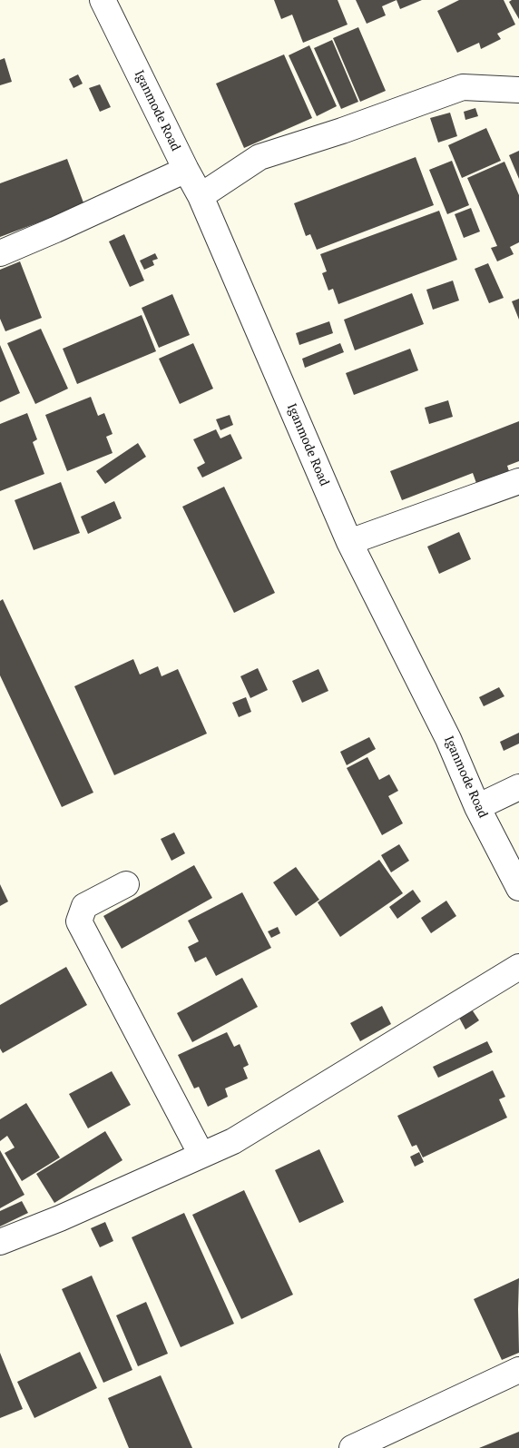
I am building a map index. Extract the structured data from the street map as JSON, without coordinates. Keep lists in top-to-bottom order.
{
  "streets": {
    "street": ["Iganmode Road"]
  }
}
